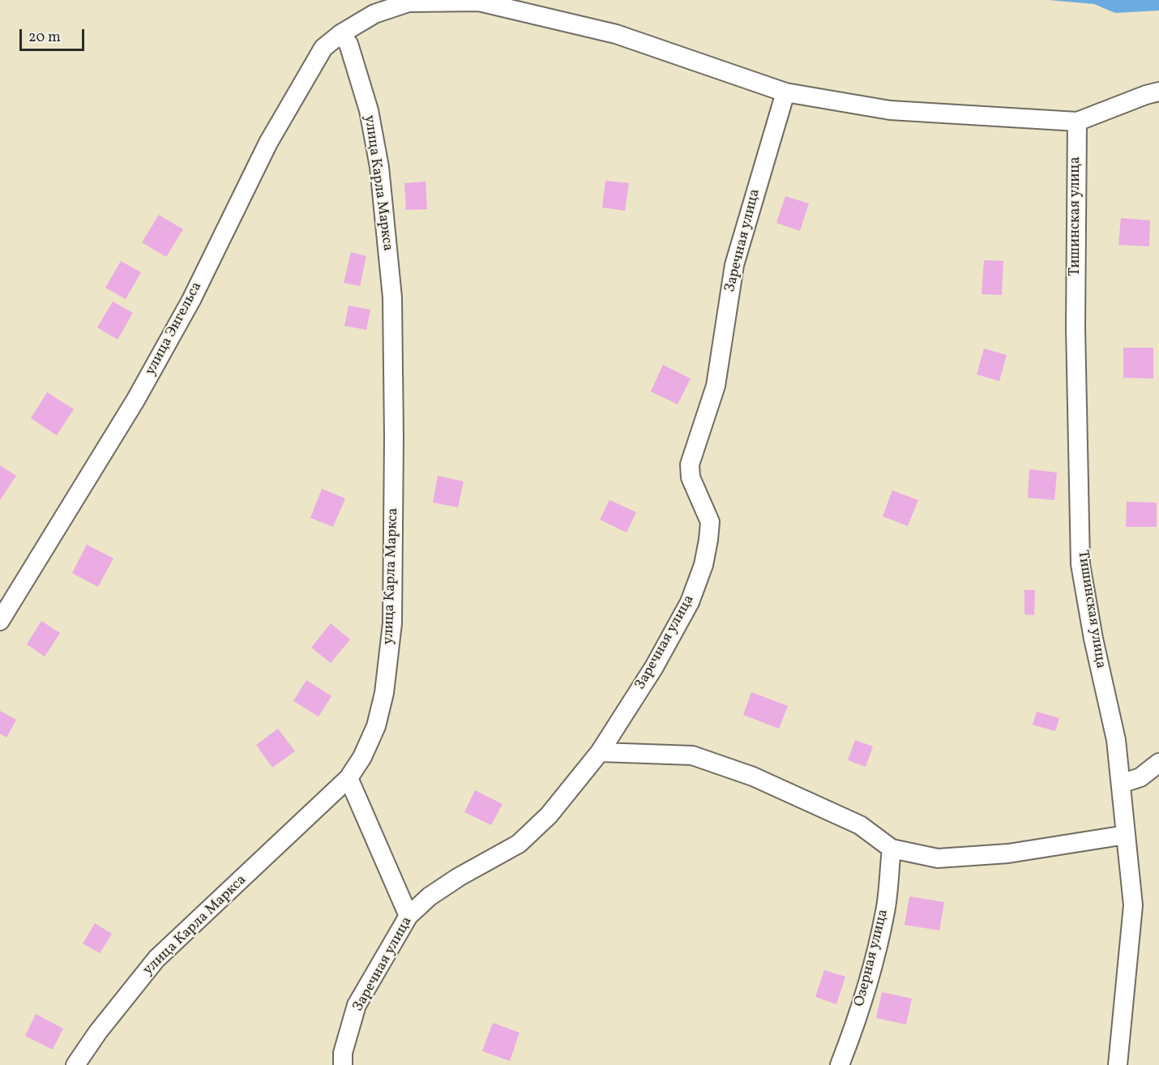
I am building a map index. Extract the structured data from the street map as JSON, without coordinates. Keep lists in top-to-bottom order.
{
  "streets": {
    "street": [
      "улица Карла Маркса",
      "Тишинская улица",
      "Заречная улица",
      "улица Энгельса",
      "Озерная улица"
    ]
  },
  "crossings": [
    ["улица Карла Маркса", "улица Энгельса"],
    ["Тишинская улица", "улица Энгельса"],
    ["Заречная улица", "улица Энгельса"]
  ],
  "scale_bar": "20 m"
}
